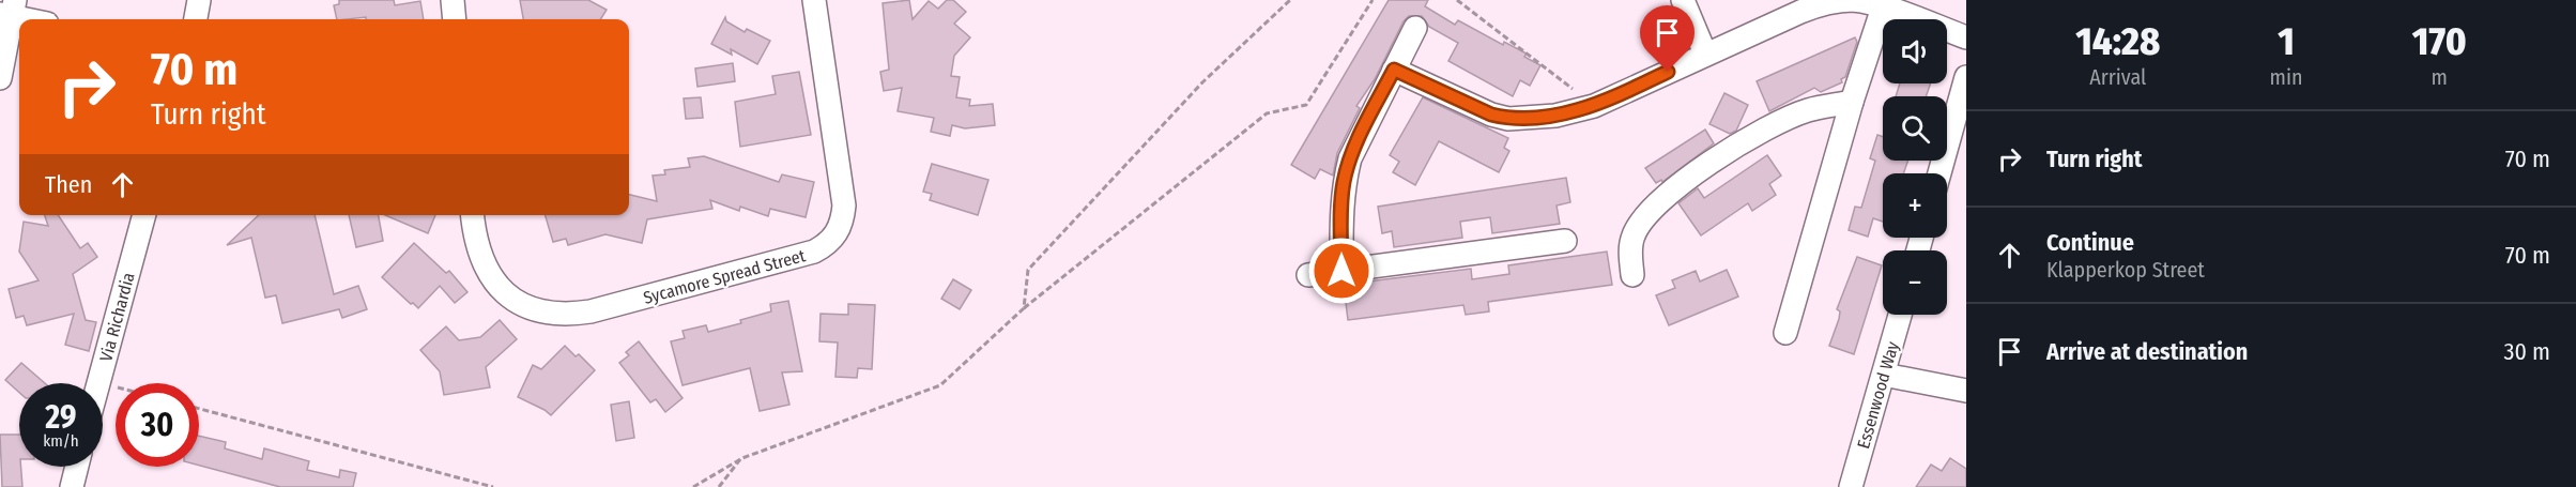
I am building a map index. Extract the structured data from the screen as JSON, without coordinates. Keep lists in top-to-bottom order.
{
  "streets": {
    "street": ["Sycamore Spread Street", "Via Richardia", "Essenwood Way"]
  },
  "page": {
    "eta": [
      "14:28",
      "Arrival",
      "1",
      "min",
      "170",
      "m"
    ],
    "map_buttons": ["+", "−"],
    "turn": ["70 m", "Turn right"],
    "list": [
      {
        "name": "Turn right",
        "value": "70 m"
      },
      {
        "name": "Continue",
        "note": "Klapperkop Street",
        "value": "70 m"
      },
      {
        "name": "Arrive at destination",
        "value": "30 m"
      }
    ],
    "then": "Then",
    "speed": "29 km/h",
    "limit": "30"
  }
}
